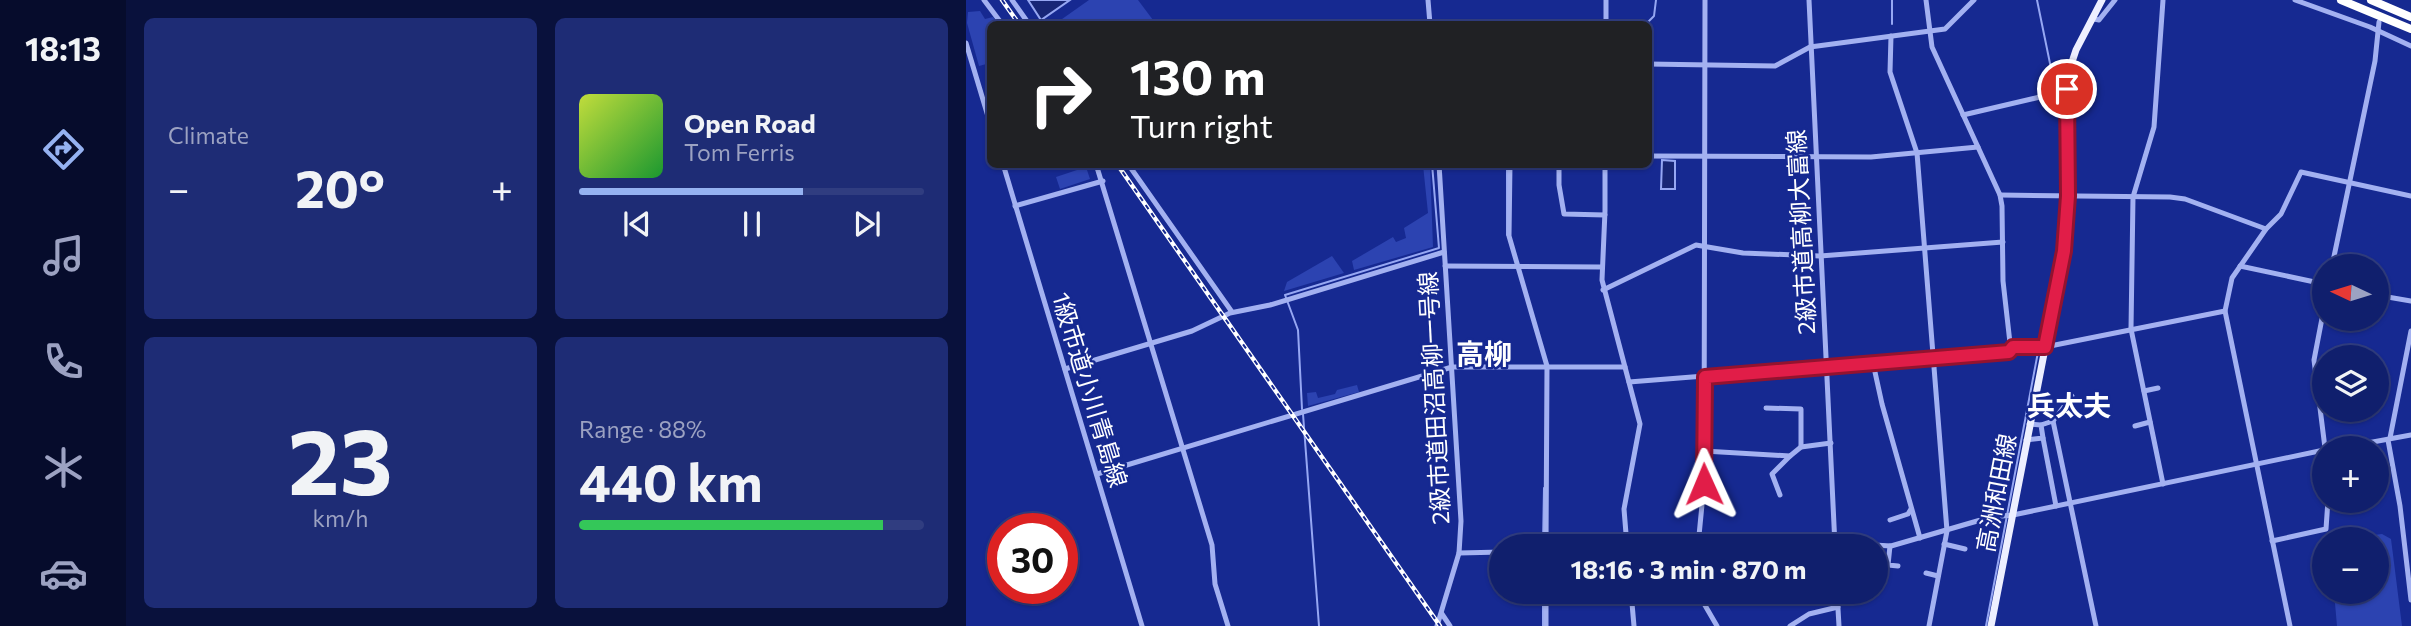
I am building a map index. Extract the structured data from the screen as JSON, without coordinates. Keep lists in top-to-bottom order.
{
  "streets": {
    "main road": ["高洲和田線"],
    "street": ["2級市道高柳大富線", "1級市道小川青島線", "2級市道田沼高柳一号線"]
  },
  "districts": ["高柳", "兵太夫"],
  "north": "left",
  "page": {
    "tabs": "18:13",
    "tile": [
      "Climate",
      ["23", "km/h"],
      ["Range · 88%", "440 km"]
    ],
    "turn": ["130 m", "Turn right"],
    "song": ["Open Road", "Tom Ferris"],
    "heat": ["−", "20°", "+"],
    "map_buttons": ["+", "−"],
    "limit": "30",
    "trip": "18:16 · 3 min · 870 m"
  }
}
